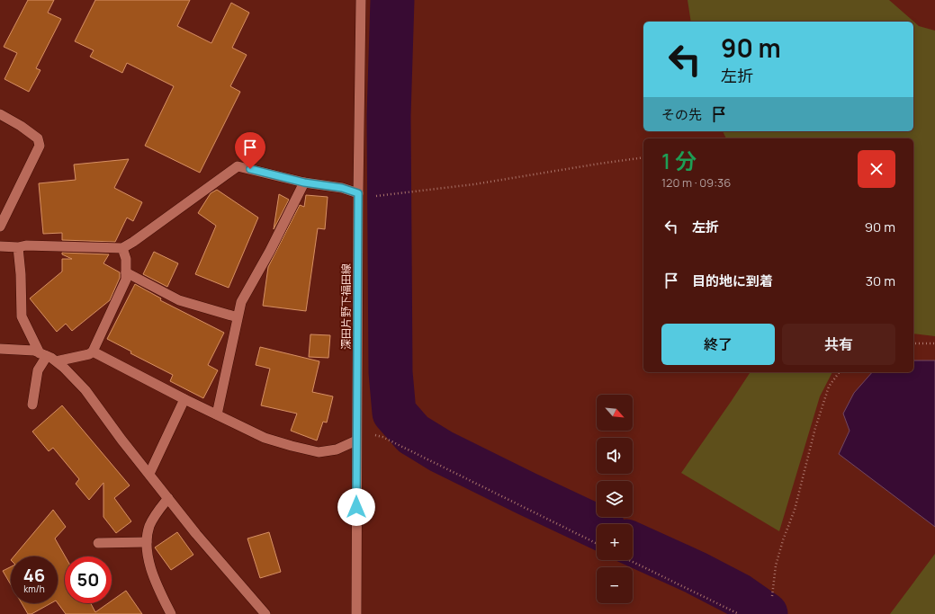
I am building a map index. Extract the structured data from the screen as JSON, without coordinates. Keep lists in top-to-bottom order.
{
  "streets": {
    "street": ["深田片野下福田線"]
  },
  "north": "bottom right",
  "page": {
    "turn": ["90 m", "左折"],
    "then": "その先",
    "heading": ["1 分", "120 m · 09:36"],
    "list": [
      {
        "name": "左折",
        "value": "90 m"
      },
      {
        "name": "目的地に到着",
        "value": "30 m"
      }
    ],
    "buttons": ["終了", "共有"],
    "map_buttons": ["+", "−"],
    "speed": "46 km/h",
    "limit": "50"
  }
}
